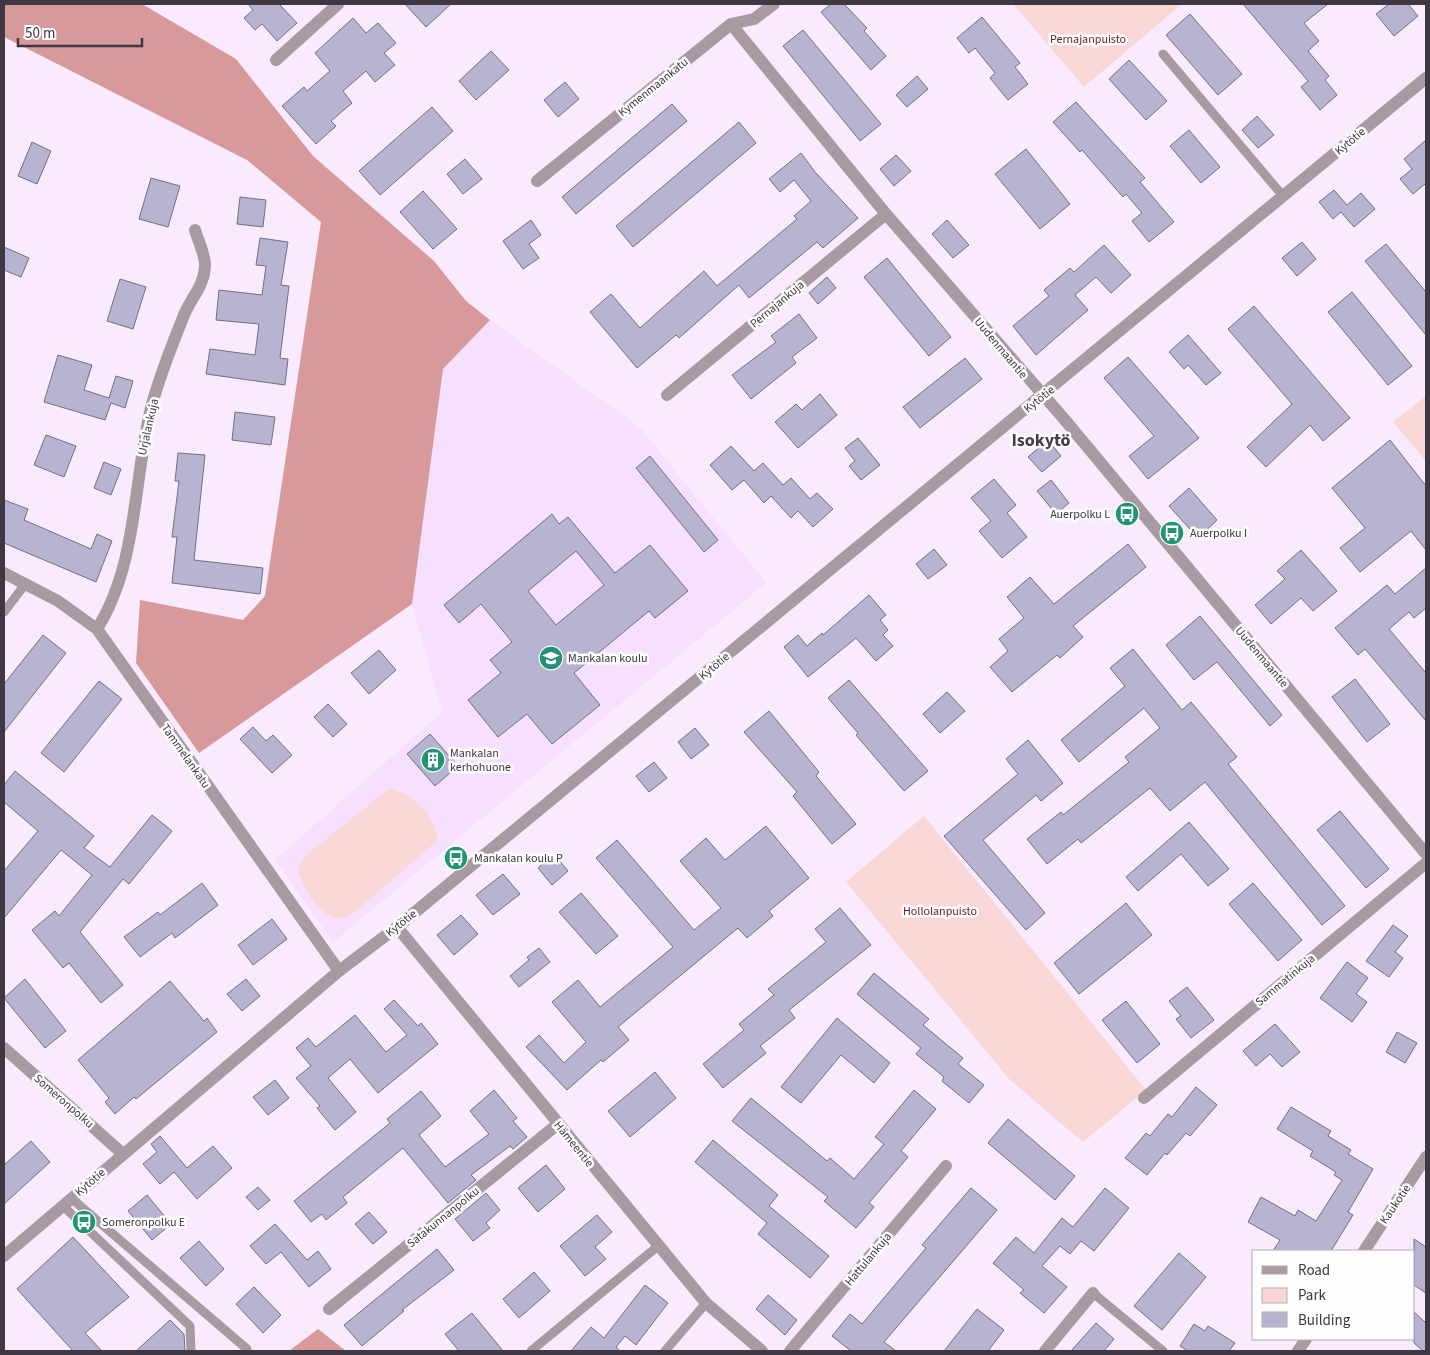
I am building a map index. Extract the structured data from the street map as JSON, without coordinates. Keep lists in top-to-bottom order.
{
  "streets": {
    "street": [
      "Kymenmaankatu",
      "Kytötie",
      "Pernajankuja",
      "Uudenmaantie",
      "Urjalankuja",
      "Tammelankatu",
      "Sammatinkuja",
      "Someronpolku",
      "Hämeentie",
      "Kaukotie",
      "Satakunnanpolku",
      "Hattulankuja"
    ]
  },
  "crossings": [
    ["Kymenmaankatu", "Uudenmaantie"],
    ["Kytötie", "Uudenmaantie"],
    ["Kytötie", "Tammelankatu"],
    ["Kytötie", "Someronpolku"],
    ["Kytötie", "Hämeentie"],
    ["Pernajankuja", "Uudenmaantie"],
    ["Urjalankuja", "Tammelankatu"],
    ["Hämeentie", "Satakunnanpolku"]
  ],
  "districts": ["Isokytö"],
  "parks": ["Pernajanpuisto", "Hollolanpuisto"],
  "places": {
    "bus stop": [
      "Auerpolku L",
      "Auerpolku I",
      "Mankalan koulu P",
      "Someronpolku E"
    ],
    "school or university": ["Mankalan koulu"],
    "building": ["Mankalan kerhohuone"]
  },
  "legend": ["Road", "Park", "Building"],
  "scale_bar": "50 m"
}
